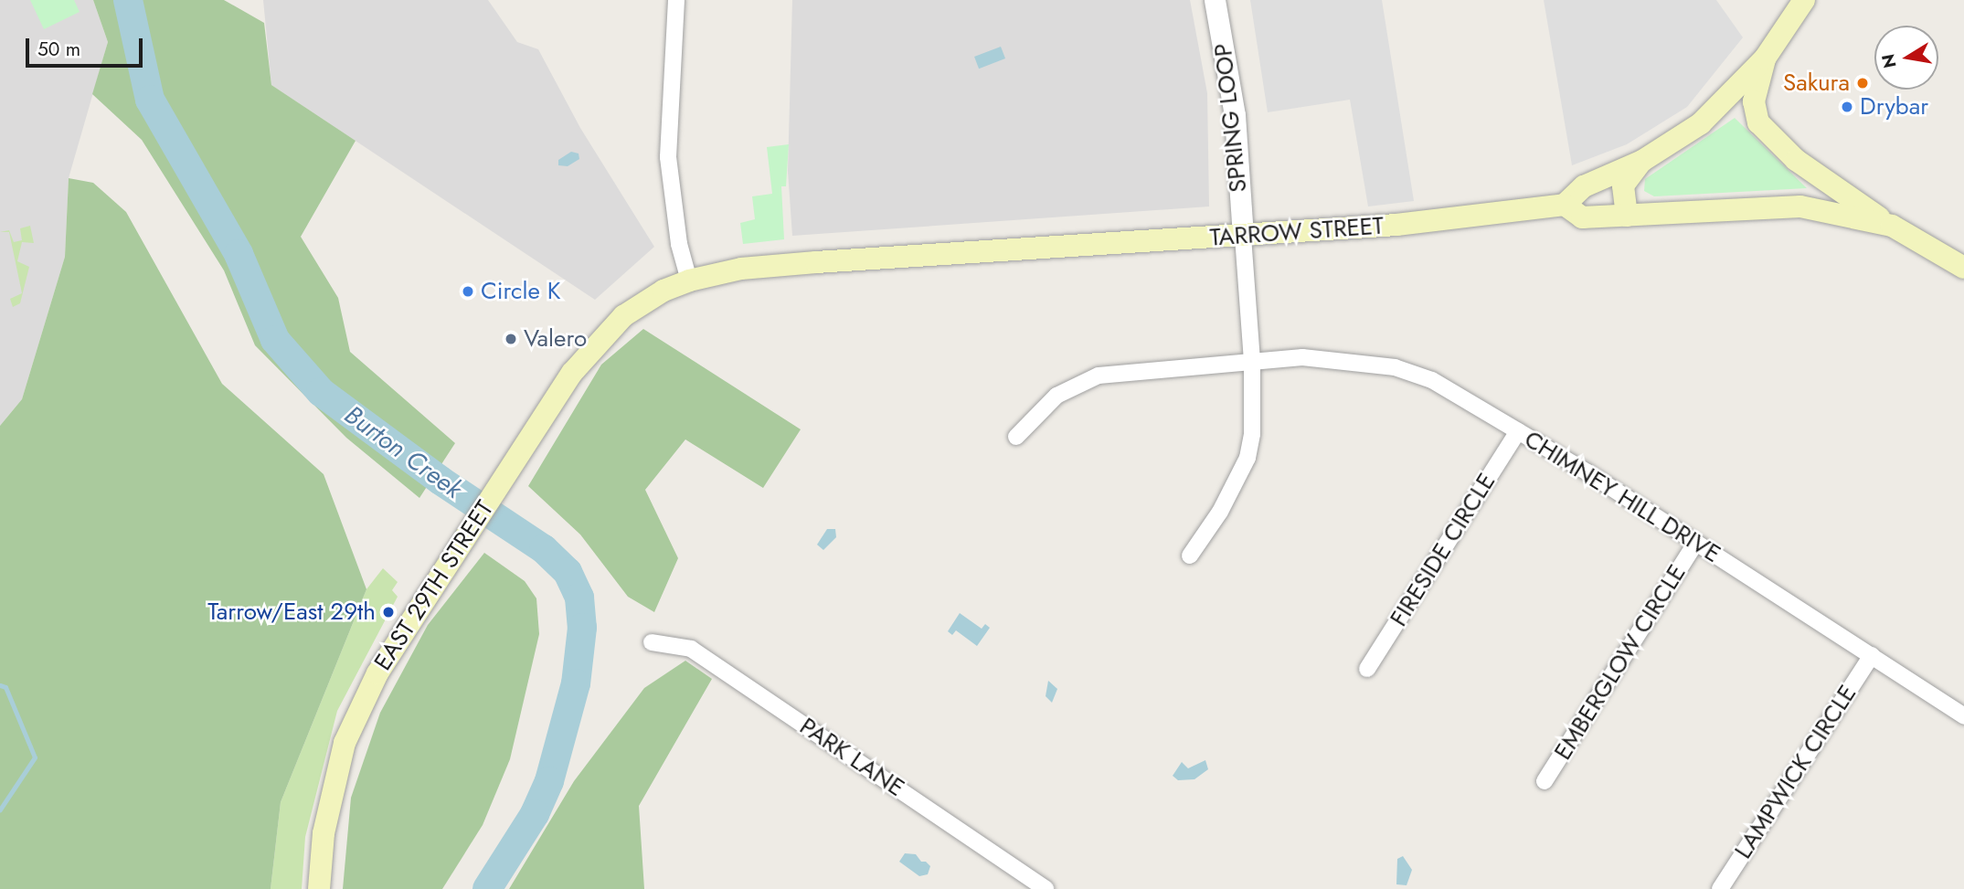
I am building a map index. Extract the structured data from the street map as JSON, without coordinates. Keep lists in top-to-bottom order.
{
  "streets": {
    "main road": ["TARROW STREET", "EAST 29TH STREET"],
    "street": [
      "SPRING LOOP",
      "CHIMNEY HILL DRIVE",
      "FIRESIDE CIRCLE",
      "EMBERGLOW CIRCLE",
      "PARK LANE",
      "LAMPWICK CIRCLE"
    ]
  },
  "crossings": [
    ["SPRING LOOP", "TARROW STREET"],
    ["TARROW STREET", "EAST 29TH STREET"],
    ["CHIMNEY HILL DRIVE", "FIRESIDE CIRCLE"],
    ["CHIMNEY HILL DRIVE", "EMBERGLOW CIRCLE"],
    ["CHIMNEY HILL DRIVE", "LAMPWICK CIRCLE"]
  ],
  "water": ["Burton Creek"],
  "places": [
    "Sakura",
    "Drybar",
    "Circle K",
    "Valero",
    "Tarrow/East 29th"
  ],
  "scale_bar": "50 m",
  "north": "left"
}
